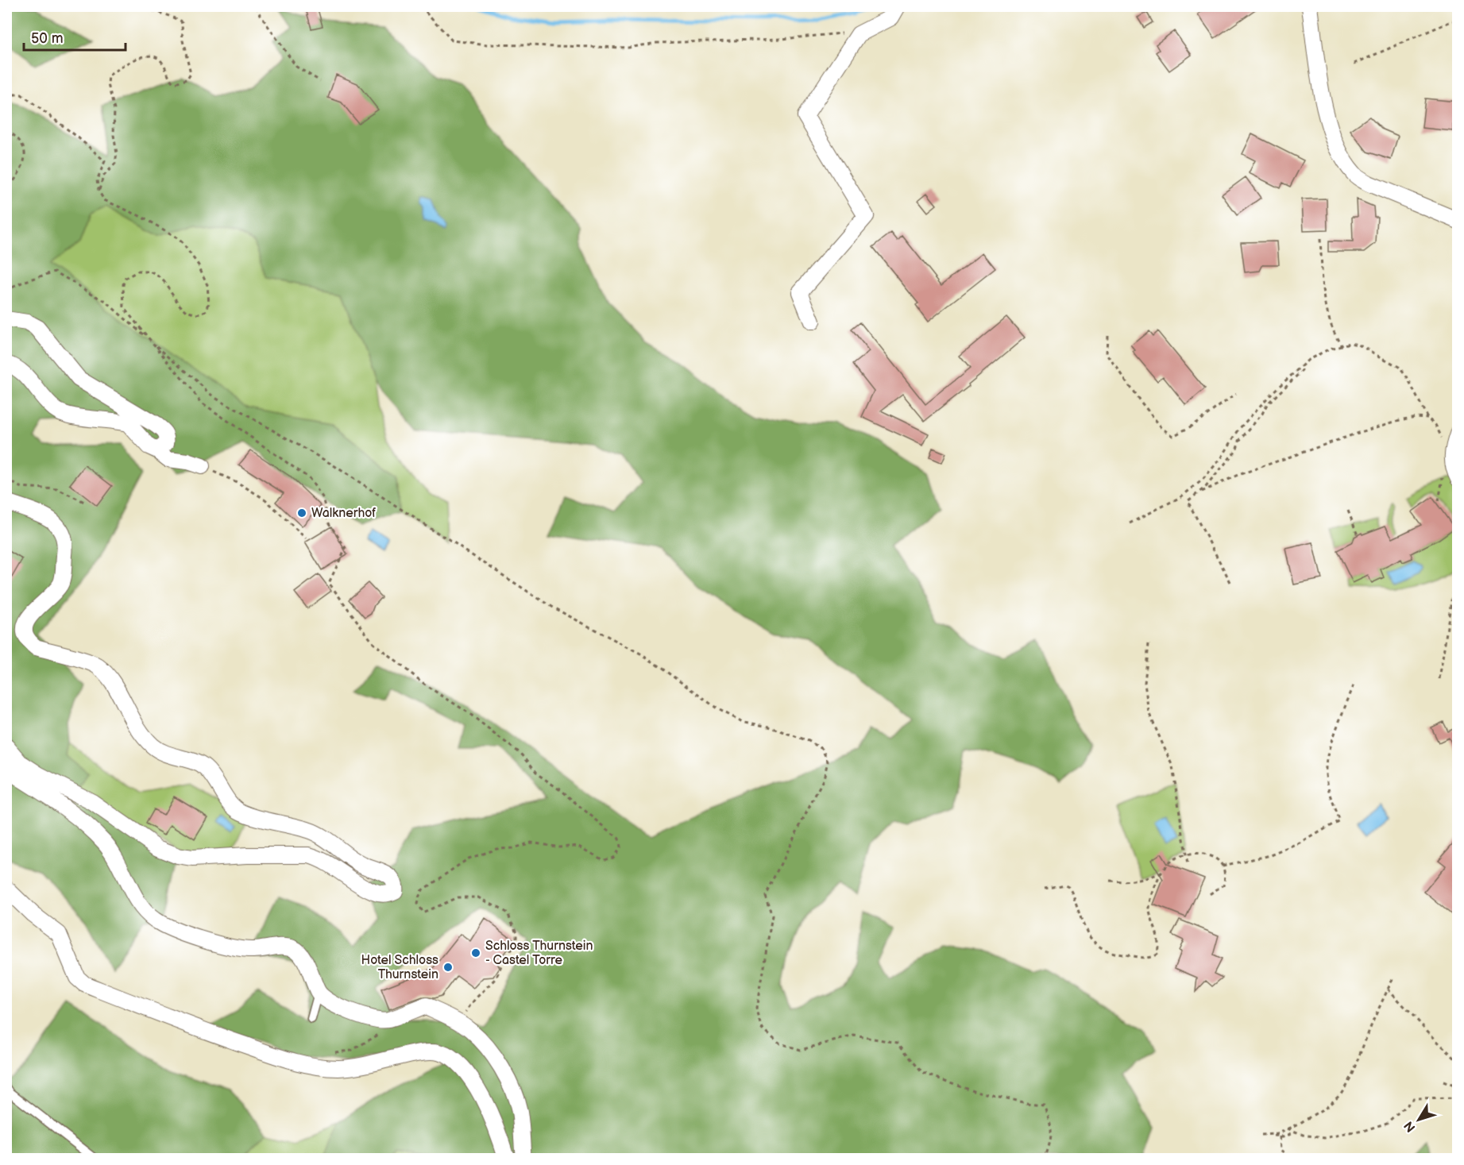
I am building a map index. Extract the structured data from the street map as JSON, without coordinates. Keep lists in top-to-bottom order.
{
  "places": ["Walknerhof", "Schloss Thurnstein - Castel Torre", "Hotel Schloss Thurnstein"],
  "scale_bar": "50 m",
  "north": "bottom left"
}
